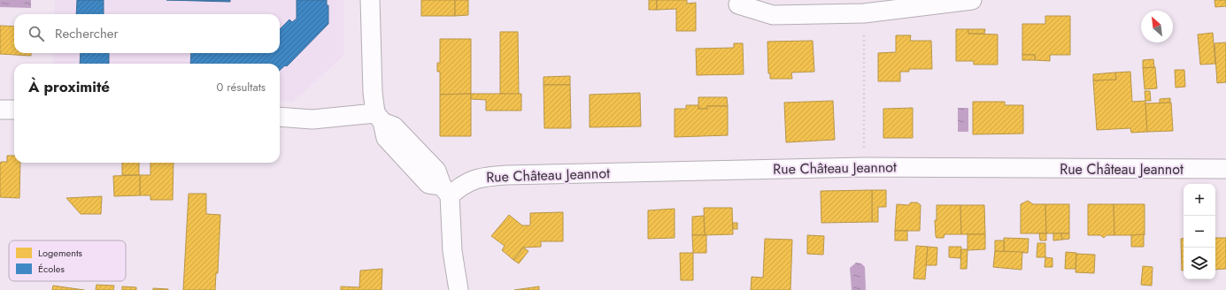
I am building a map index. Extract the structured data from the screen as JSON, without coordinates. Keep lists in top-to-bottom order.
{
  "streets": {
    "street": ["Rue Château Jeannot"]
  },
  "legend": ["Logements", "Écoles"],
  "north": "top left",
  "page": {
    "search": "Rechercher",
    "heading": ["À proximité", "0 résultats"],
    "map_buttons": ["+", "−"]
  }
}
